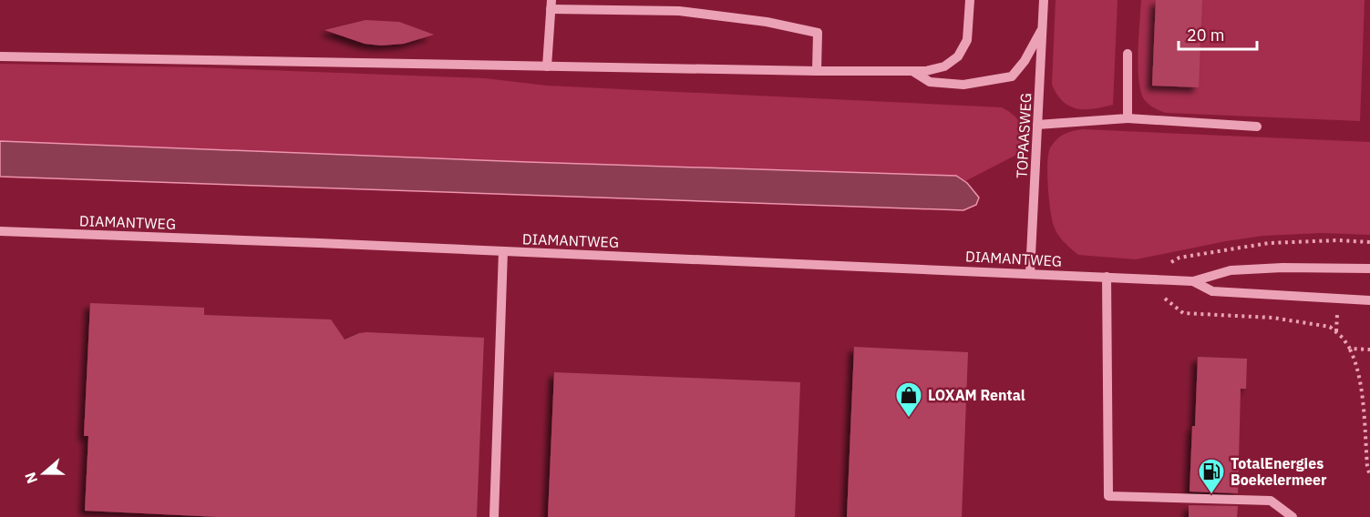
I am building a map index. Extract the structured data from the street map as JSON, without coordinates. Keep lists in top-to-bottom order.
{
  "streets": {
    "street": ["TOPAASWEG", "DIAMANTWEG"]
  },
  "crossings": [
    ["TOPAASWEG", "DIAMANTWEG"]
  ],
  "places": {
    "shop": ["LOXAM Rental"],
    "fuel station": ["TotalEnergies Boekelermeer"]
  },
  "scale_bar": "20 m",
  "north": "left"
}
